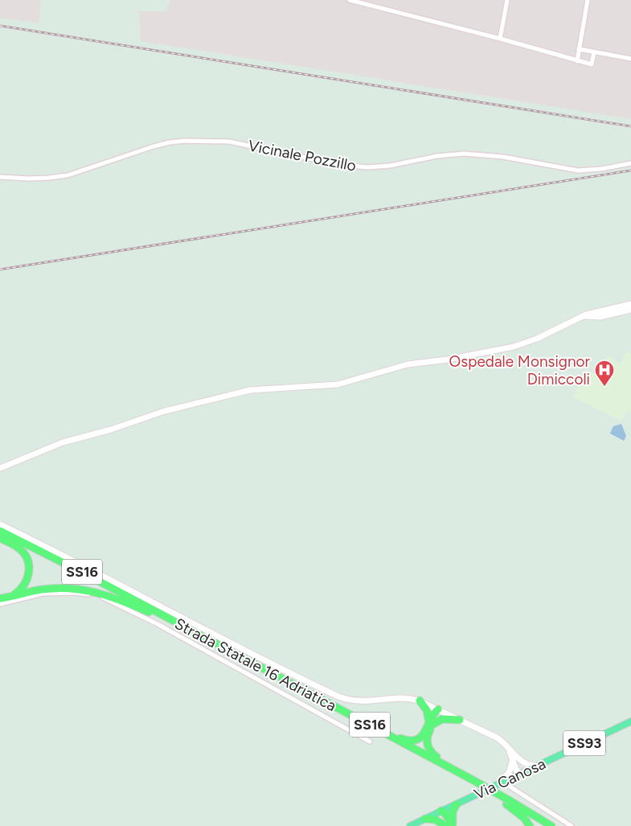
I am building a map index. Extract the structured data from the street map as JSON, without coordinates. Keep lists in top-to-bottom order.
{
  "streets": {
    "highway": ["SS16", "Strada Statale 16 Adriatica"],
    "main road": ["SS93", "Via Canosa"],
    "street": ["Vicinale Pozzillo"]
  },
  "crossings": [
    ["SS16", "Strada Statale 16 Adriatica"]
  ],
  "places": {
    "hospital": ["Ospedale Monsignor Dimiccoli"]
  }
}
